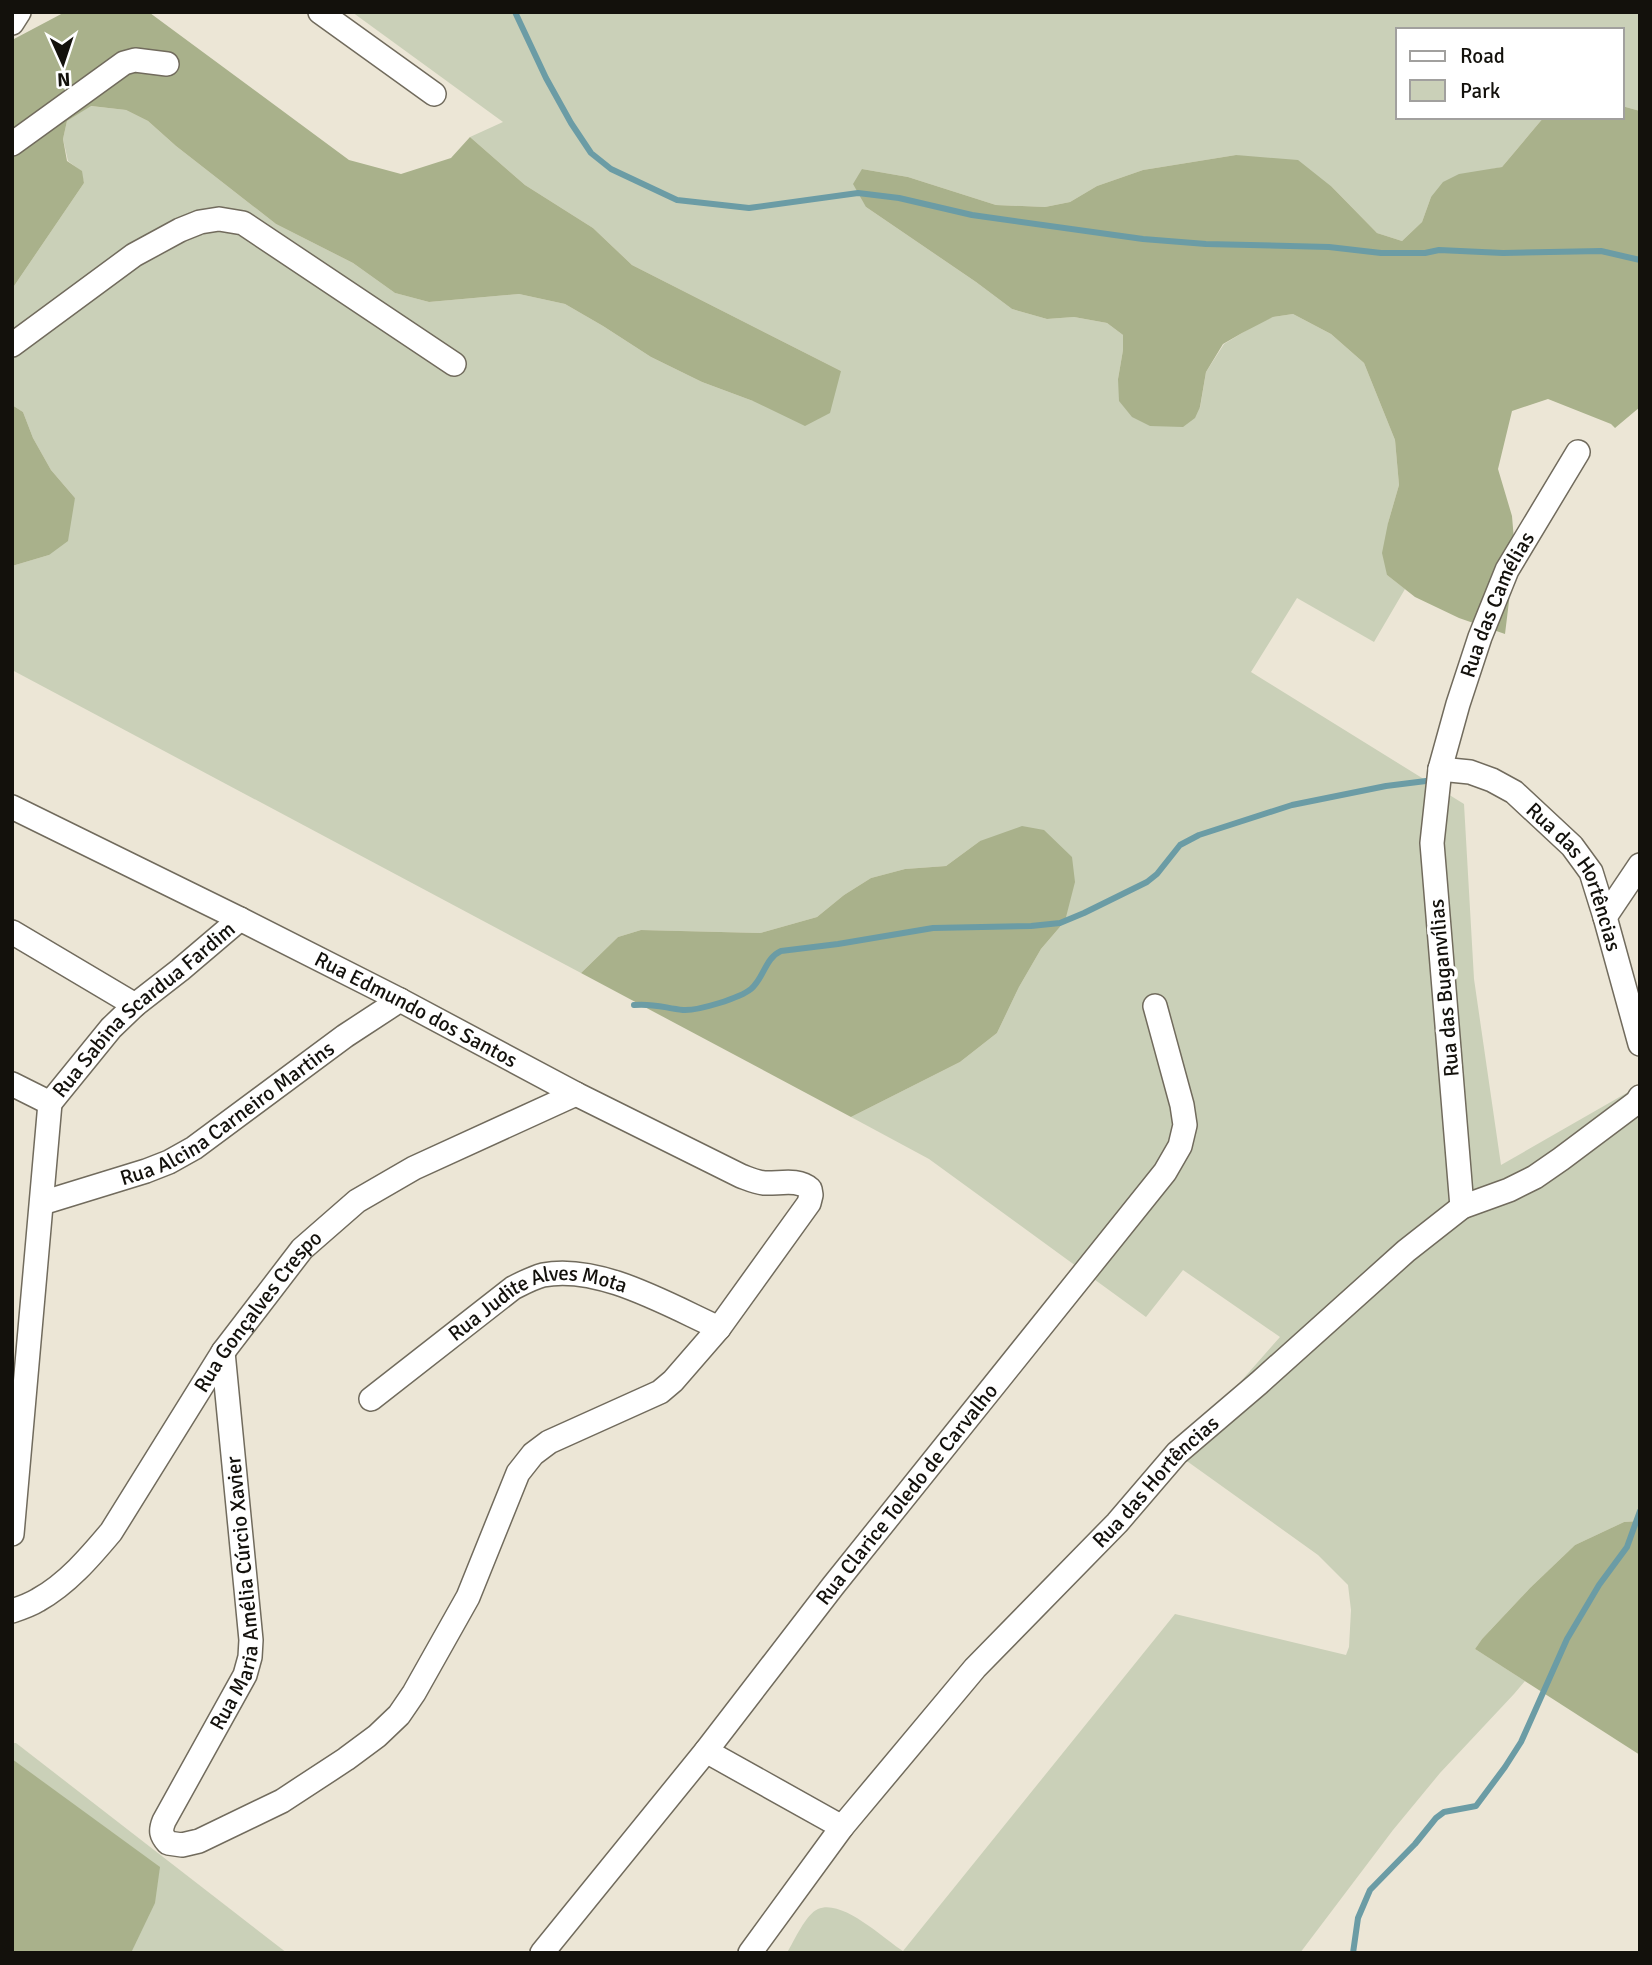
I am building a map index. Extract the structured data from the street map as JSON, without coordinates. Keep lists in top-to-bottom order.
{
  "streets": {
    "street": [
      "Rua das Camélias",
      "Rua das Hortências",
      "Rua das Buganvílias",
      "Rua Edmundo dos Santos",
      "Rua Sabina Scardua Fardim",
      "Rua Alcina Carneiro Martins",
      "Rua Gonçalves Crespo",
      "Rua Judite Alves Mota",
      "Rua Clarice Toledo de Carvalho",
      "Rua Maria Amélia Cúrcio Xavier"
    ]
  },
  "crossings": [
    ["Rua das Camélias", "Rua das Hortências"],
    ["Rua das Camélias", "Rua das Buganvílias"],
    ["Rua das Hortências", "Rua das Buganvílias"],
    ["Rua Edmundo dos Santos", "Rua Sabina Scardua Fardim"],
    ["Rua Edmundo dos Santos", "Rua Alcina Carneiro Martins"],
    ["Rua Edmundo dos Santos", "Rua Gonçalves Crespo"],
    ["Rua Edmundo dos Santos", "Rua Judite Alves Mota"],
    ["Rua Edmundo dos Santos", "Rua Maria Amélia Cúrcio Xavier"],
    ["Rua Gonçalves Crespo", "Rua Maria Amélia Cúrcio Xavier"],
    ["Rua Judite Alves Mota", "Rua Maria Amélia Cúrcio Xavier"]
  ],
  "legend": ["Road", "Park"],
  "north": "bottom"
}
